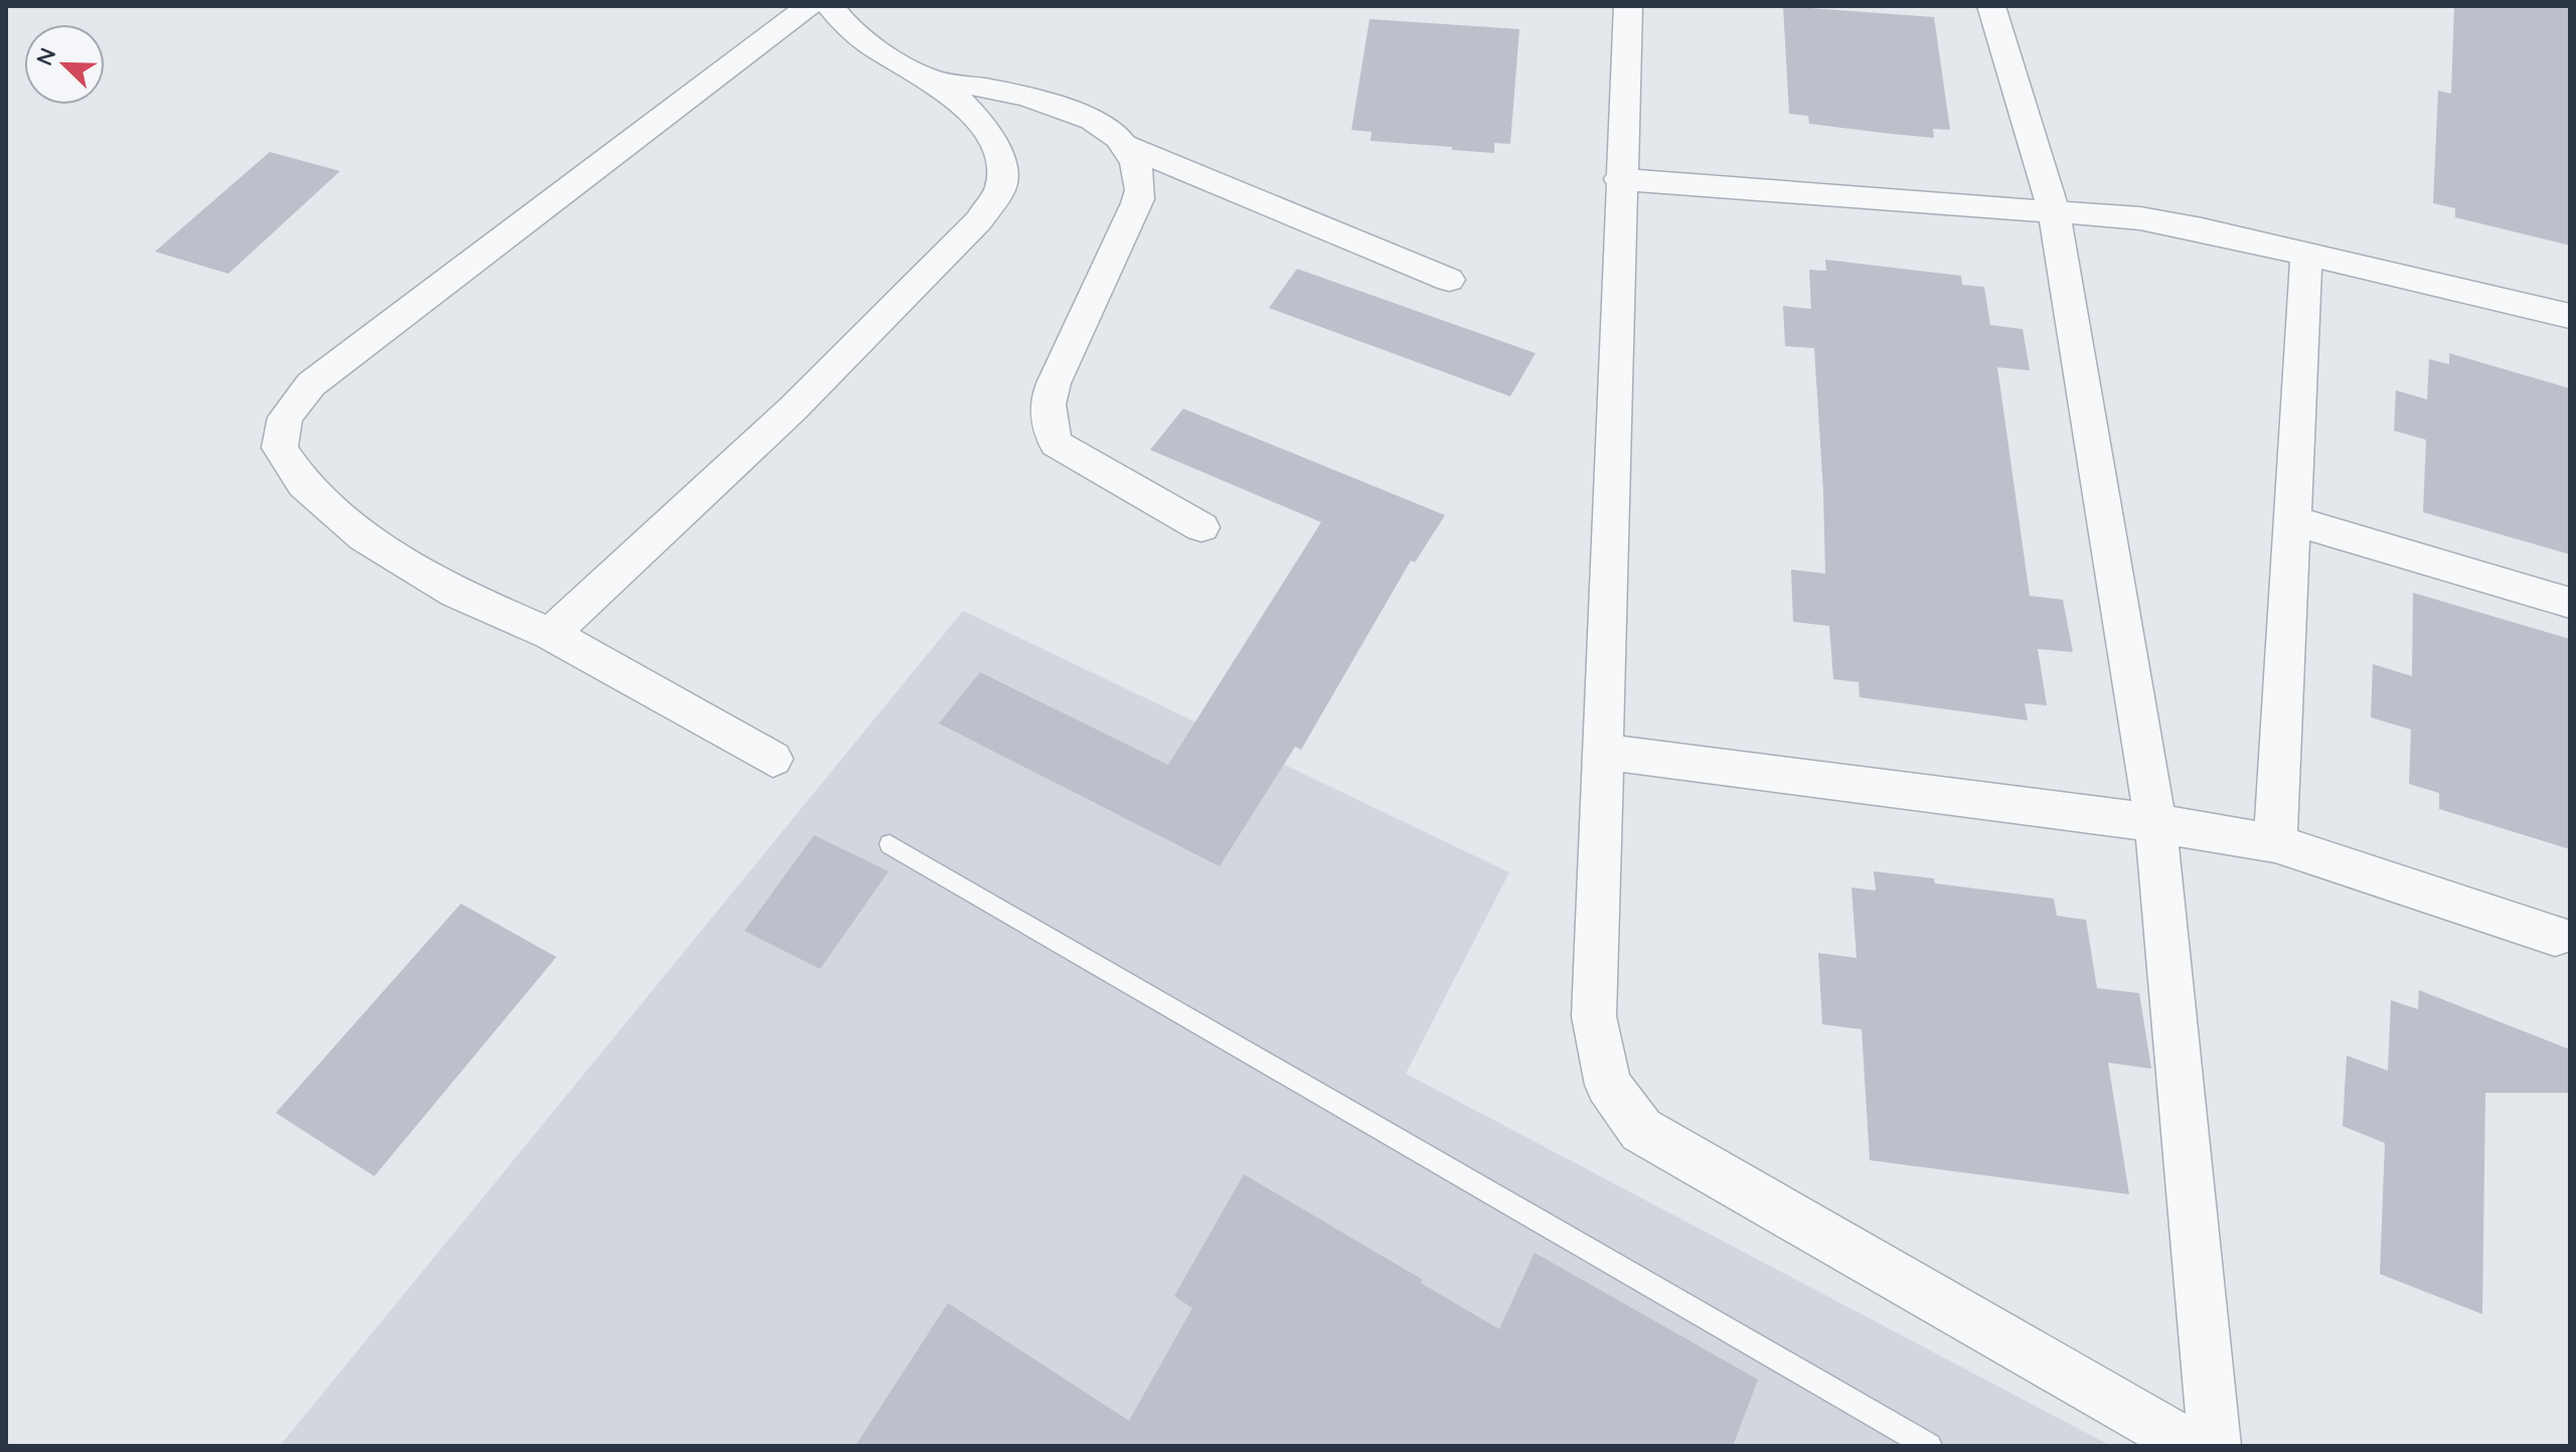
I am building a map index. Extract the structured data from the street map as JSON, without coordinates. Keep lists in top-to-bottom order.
{
  "north": "top left"
}
